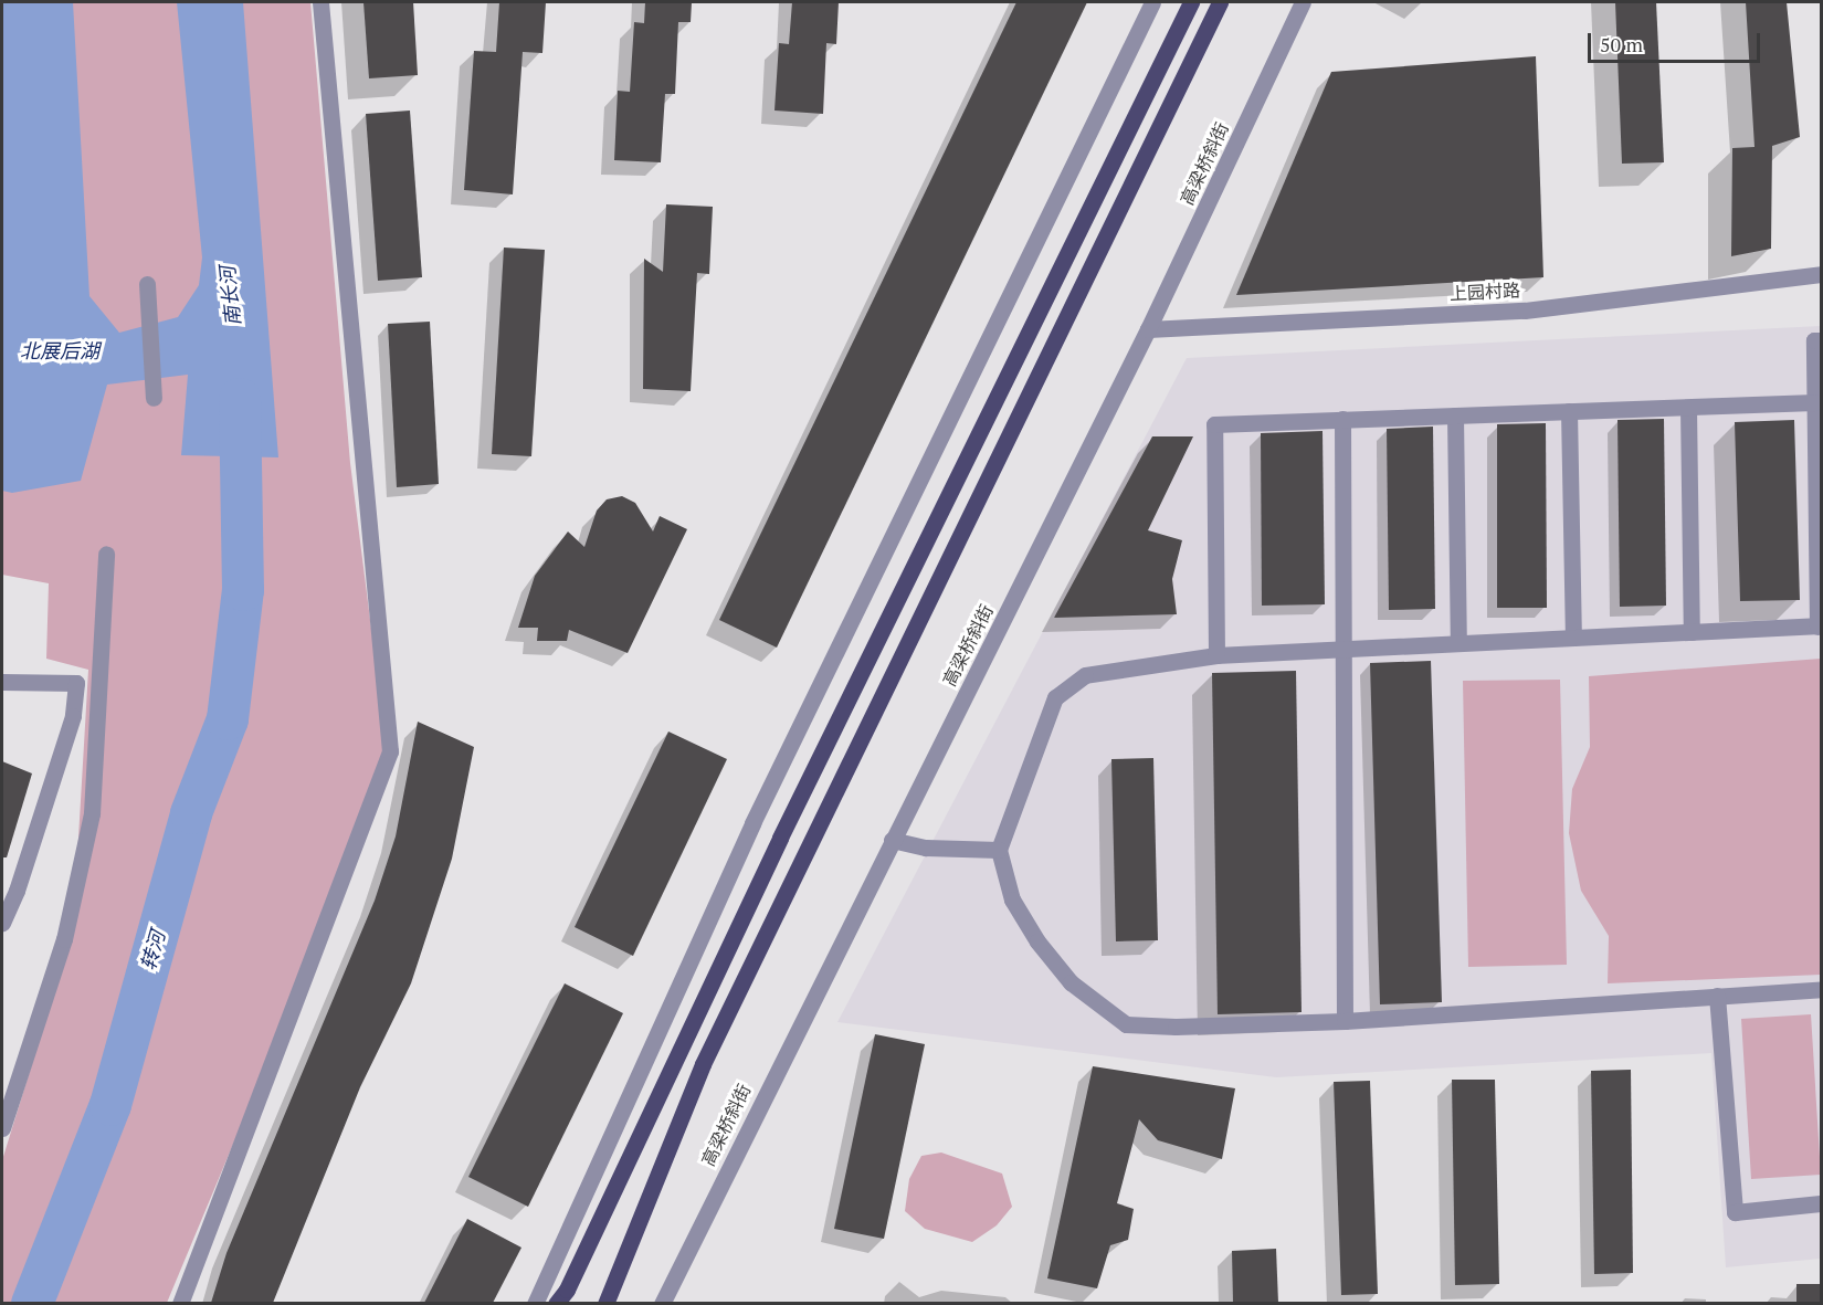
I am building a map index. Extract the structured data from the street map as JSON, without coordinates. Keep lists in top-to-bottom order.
{
  "streets": {
    "street": ["高梁桥斜街", "上园村路"]
  },
  "crossings": [
    ["高梁桥斜街", "上园村路"]
  ],
  "water": ["南长河", "北展后湖", "转河"],
  "scale_bar": "50 m"
}
